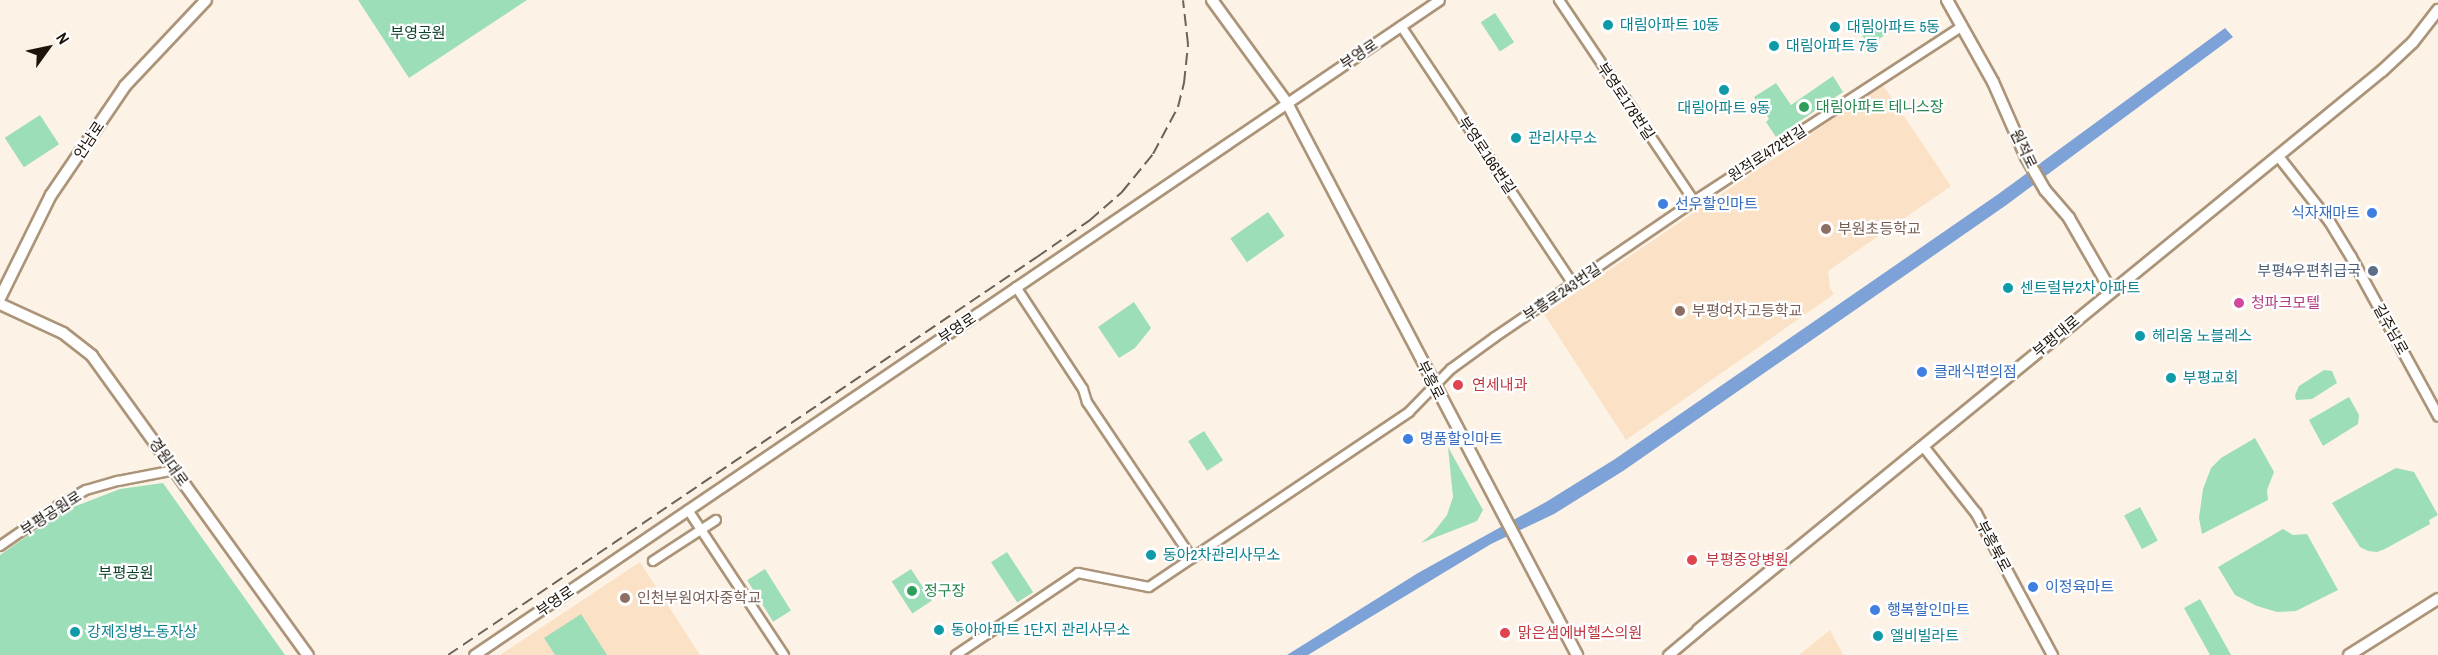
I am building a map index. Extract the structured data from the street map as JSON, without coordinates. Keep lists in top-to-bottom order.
{
  "streets": {
    "main road": [
      "안남로",
      "원적로",
      "부평대로",
      "부흥로",
      "경원대로"
    ],
    "street": [
      "부영로",
      "부영로178번길",
      "원적로472번길",
      "부영로166번길",
      "부흥로243번길",
      "길주남로",
      "부평공원로",
      "부흥북로"
    ]
  },
  "crossings": [
    ["부영로", "부영로166번길"],
    ["부영로", "부흥로"],
    ["부영로178번길", "원적로472번길"],
    ["부영로178번길", "부흥로243번길"],
    ["원적로", "원적로472번길"],
    ["원적로", "부평대로"],
    ["원적로472번길", "부흥로243번길"],
    ["부영로166번길", "부흥로243번길"],
    ["부흥로243번길", "부흥로"],
    ["길주남로", "부평대로"],
    ["부평대로", "부흥북로"],
    ["경원대로", "부평공원로"]
  ],
  "parks": ["부영공원", "부평공원"],
  "places": [
    "대림아파트 10동",
    "대림아파트 5동",
    "대림아파트 7동",
    "대림아파트 9동",
    "대림아파트 테니스장",
    "관리사무소",
    "선우할인마트",
    "식자재마트",
    "부원초등학교",
    "부평4우편취급국",
    "센트럴뷰2차 아파트",
    "청파크모텔",
    "부평여자고등학교",
    "헤리움 노블레스",
    "클래식편의점",
    "부평교회",
    "연세내과",
    "명품할인마트",
    "동아2차관리사무소",
    "부평중앙병원",
    "이정육마트",
    "정구장",
    "인천부원여자중학교",
    "행복할인마트",
    "동아아파트 1단지 관리사무소",
    "강제징병노동자상",
    "맑은샘에버헬스의원",
    "엘비빌라트"
  ],
  "north": "top right"
}
